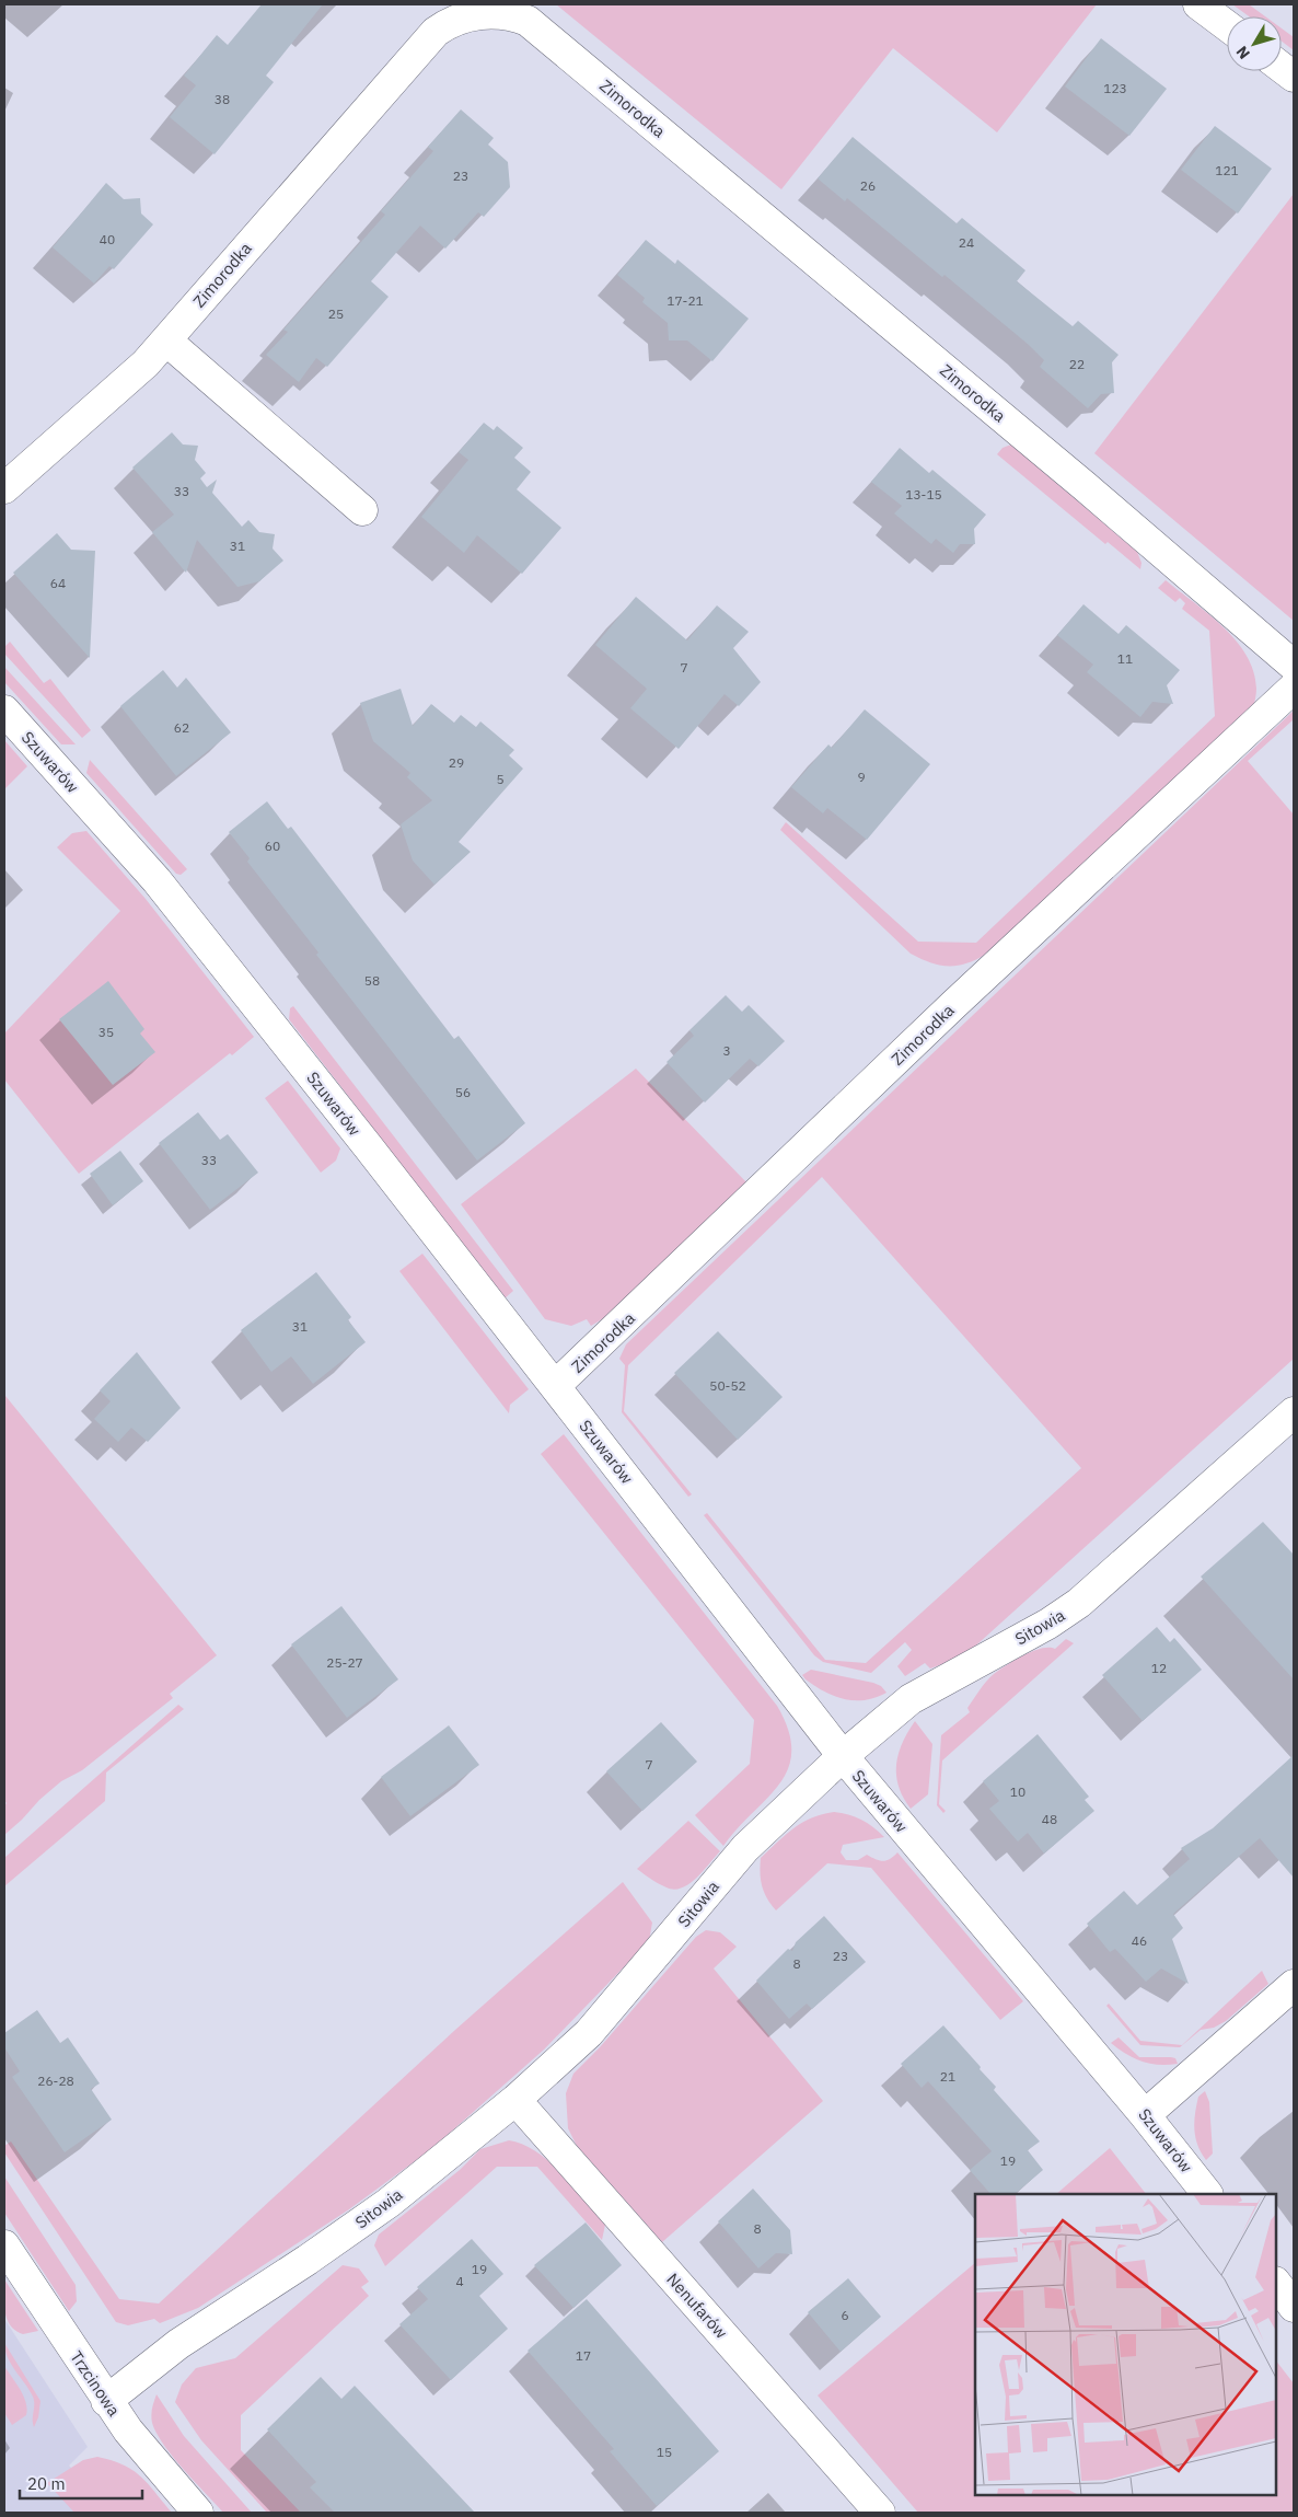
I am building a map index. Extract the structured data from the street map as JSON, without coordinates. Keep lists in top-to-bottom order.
{
  "streets": {
    "street": [
      "Zimorodka",
      "Szuwarów",
      "Sitowia",
      "Nenufarów",
      "Trzcinowa"
    ]
  },
  "crossings": [
    ["Zimorodka", "Szuwarów"],
    ["Szuwarów", "Sitowia"],
    ["Sitowia", "Nenufarów"],
    ["Sitowia", "Trzcinowa"]
  ],
  "house_numbers": [
    "123",
    "38",
    "121",
    "23",
    "26",
    "40",
    "24",
    "17-21",
    "25",
    "22",
    "33",
    "13-15",
    "31",
    "64",
    "11",
    "7",
    "62",
    "29",
    "9",
    "5",
    "60",
    "58",
    "35",
    "3",
    "56",
    "33",
    "31",
    "50-52",
    "25-27",
    "12",
    "7",
    "10",
    "48",
    "46",
    "23",
    "8",
    "21",
    "26-28",
    "19",
    "8",
    "19",
    "4",
    "6",
    "17",
    "15"
  ],
  "scale_bar": "20 m",
  "north": "bottom left"
}
